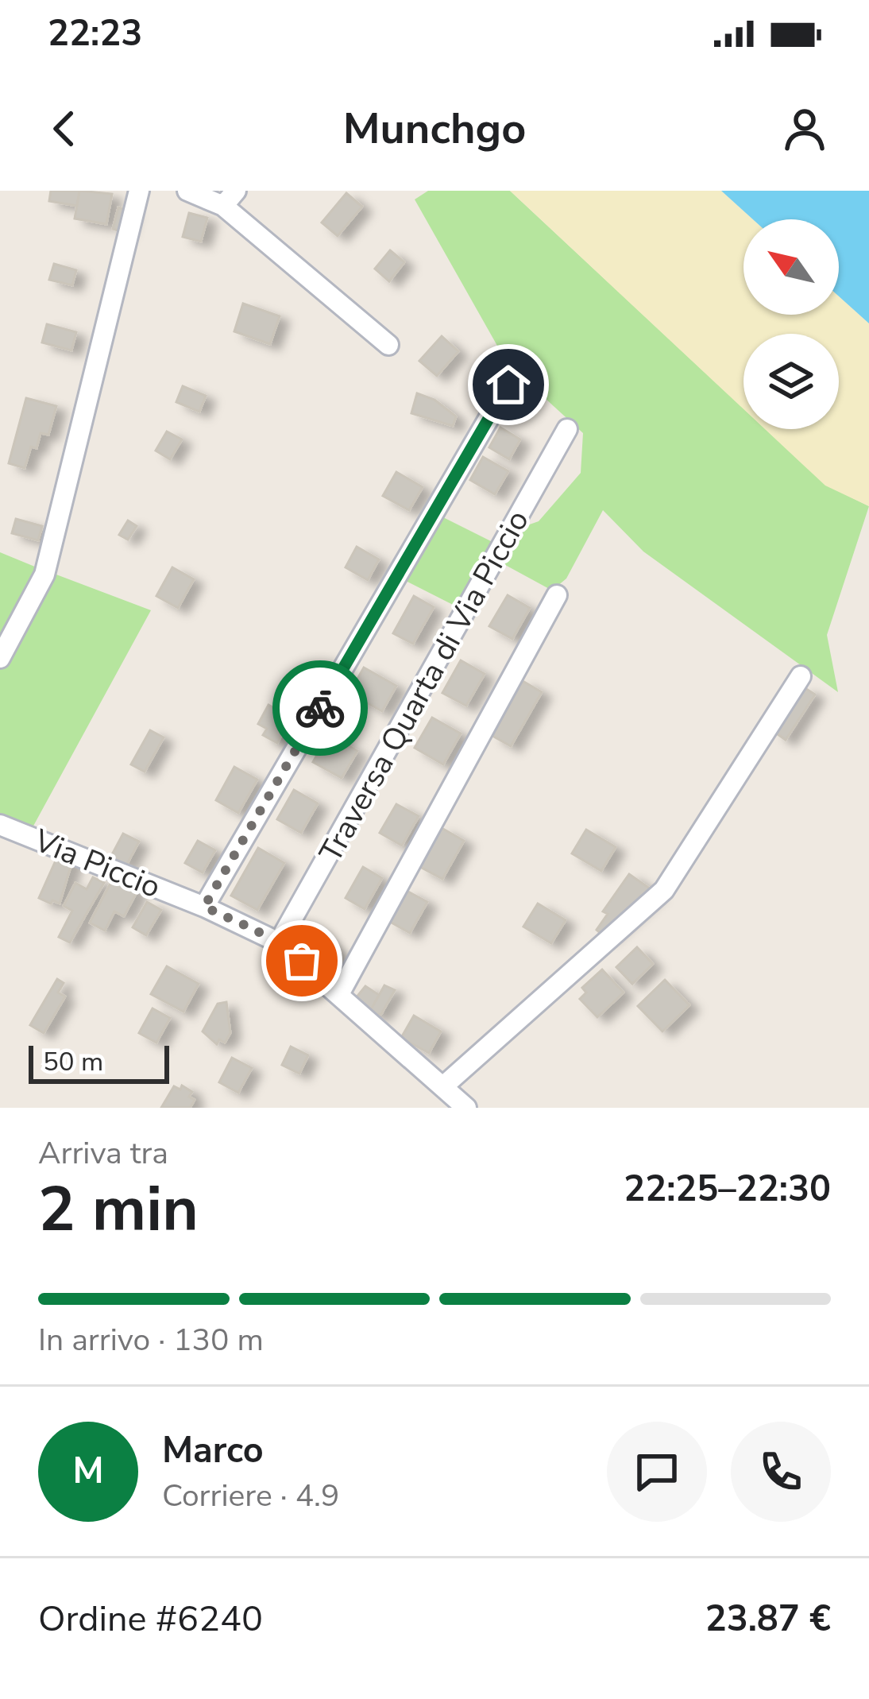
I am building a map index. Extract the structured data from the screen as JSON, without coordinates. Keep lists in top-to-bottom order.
{
  "streets": {
    "street": ["Traversa Quarta di Via Piccio", "Via Piccio"]
  },
  "crossings": [
    ["Traversa Quarta di Via Piccio", "Via Piccio"]
  ],
  "scale_bar": "50 m",
  "north": "top left",
  "page": {
    "status": "22:23",
    "header": "Munchgo",
    "scale": "50 m",
    "heading": ["2 min", "Arriva tra", "22:25–22:30"],
    "panel": [
      "Marco",
      "Corriere · 4.9",
      "Ordine #6240",
      "23.87 €"
    ],
    "bar": "In arrivo · 130 m",
    "round": "M"
  }
}
